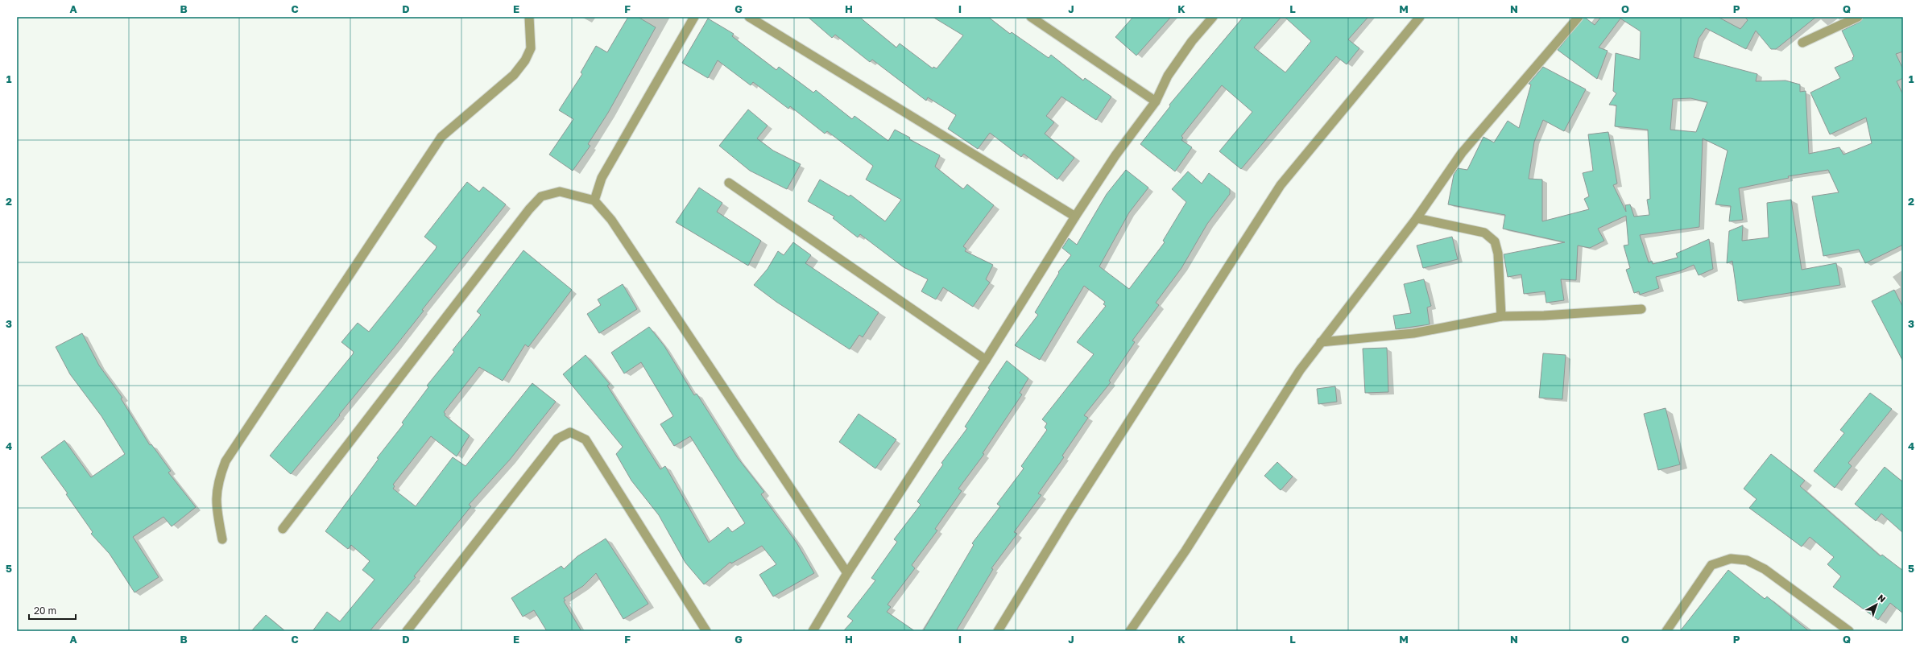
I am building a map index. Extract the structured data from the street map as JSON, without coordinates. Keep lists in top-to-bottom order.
{
  "scale_bar": "20 m",
  "north": "top right",
  "grid": {
    "columns": [
      "A",
      "B",
      "C",
      "D",
      "E",
      "F",
      "G",
      "H",
      "I",
      "J",
      "K",
      "L",
      "M",
      "N",
      "O",
      "P",
      "Q"
    ],
    "rows": [
      "1",
      "2",
      "3",
      "4",
      "5"
    ]
  }
}
